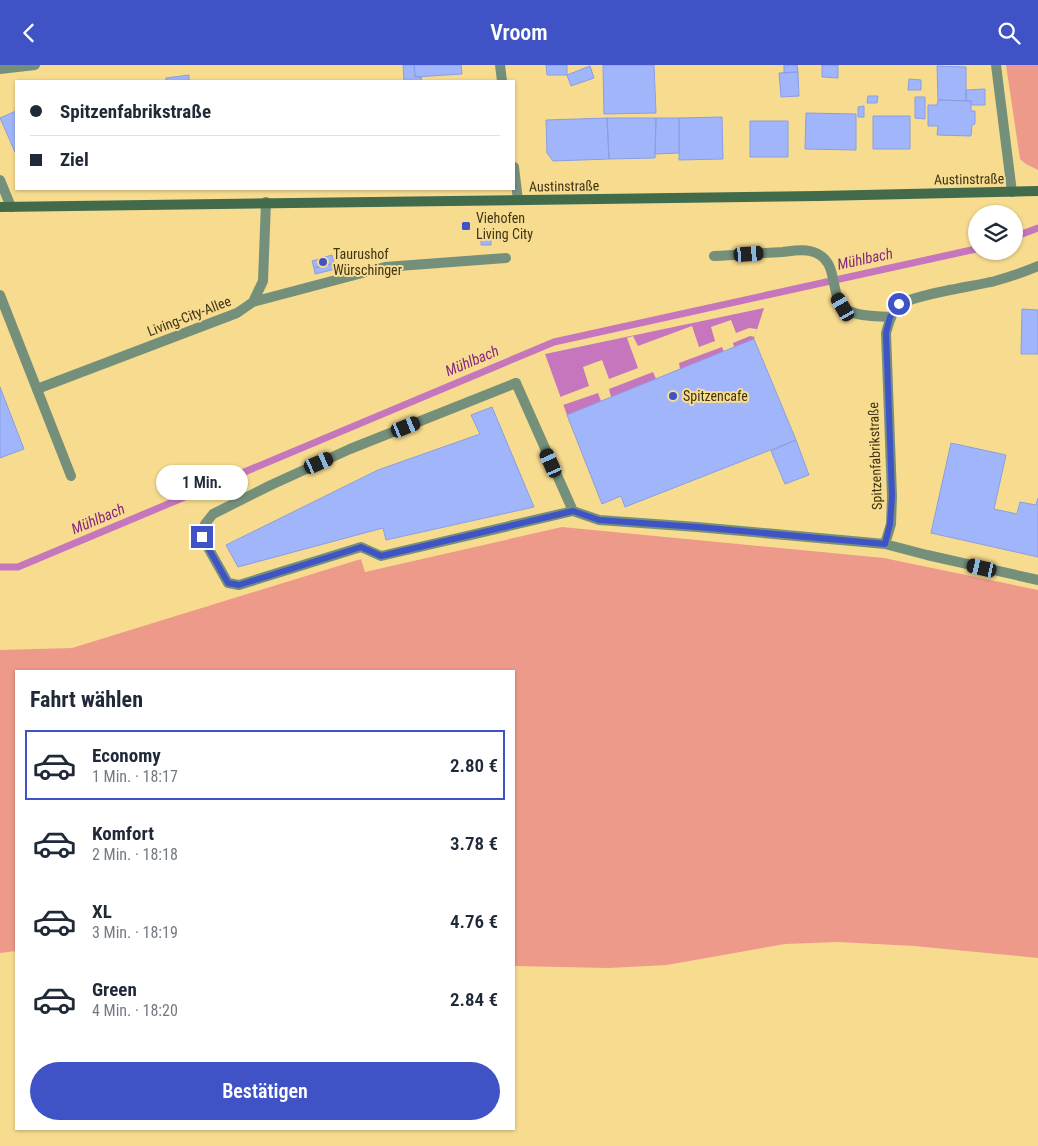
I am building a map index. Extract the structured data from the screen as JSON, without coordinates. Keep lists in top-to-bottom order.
{
  "streets": {
    "main road": ["Austinstraße"],
    "street": ["Living-City-Allee", "Spitzenfabrikstraße"]
  },
  "water": ["Mühlbach"],
  "places": {
    "transit": ["Viehofen Living City"],
    "other": ["Taurushof Würschinger", "Spitzencafe"]
  },
  "page": {
    "header": "Vroom",
    "banner": ["Spitzenfabrikstraße", "Ziel"],
    "bubble": "1 Min.",
    "heading": "Fahrt wählen",
    "list": [
      {
        "name": "Economy",
        "note": "1 Min. · 18:17",
        "value": "2.80 €"
      },
      {
        "name": "Komfort",
        "note": "2 Min. · 18:18",
        "value": "3.78 €"
      },
      {
        "name": "XL",
        "note": "3 Min. · 18:19",
        "value": "4.76 €"
      },
      {
        "name": "Green",
        "note": "4 Min. · 18:20",
        "value": "2.84 €"
      }
    ],
    "buttons": "Bestätigen"
  }
}
